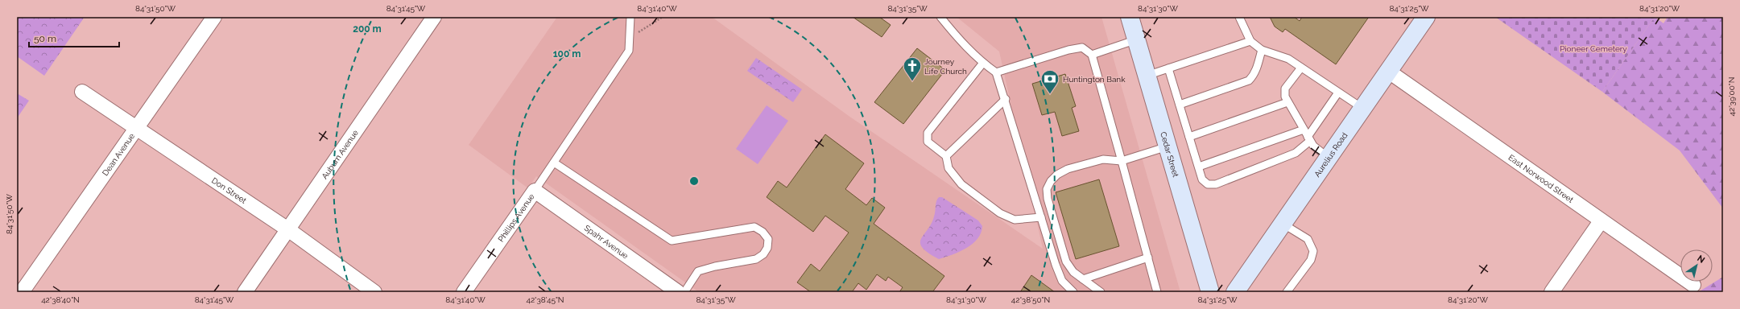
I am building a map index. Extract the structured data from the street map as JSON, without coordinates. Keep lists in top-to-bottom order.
{
  "streets": {
    "street": [
      "Dean Avenue",
      "Auburn Avenue",
      "Cedar Street",
      "Aurelius Road",
      "East Norwood Street",
      "Don Street",
      "Phillips Avenue",
      "Spahr Avenue"
    ]
  },
  "crossings": [
    ["Dean Avenue", "Don Street"],
    ["Auburn Avenue", "Don Street"],
    ["Aurelius Road", "East Norwood Street"],
    ["Phillips Avenue", "Spahr Avenue"]
  ],
  "parks": ["Pioneer Cemetery"],
  "places": {
    "church": ["Journey Life Church"],
    "bank": ["Huntington Bank"]
  },
  "scale_bar": "50 m",
  "north": "top right",
  "coordinates": [
    "84°31'50\"W",
    "84°31'45\"W",
    "84°31'40\"W",
    "84°31'35\"W",
    "84°31'30\"W",
    "84°31'25\"W",
    "84°31'20\"W",
    "42°39'00\"N",
    "42°38'40\"N",
    "42°38'45\"N",
    "42°38'50\"N"
  ],
  "rings": ["200 m", "100 m"]
}
